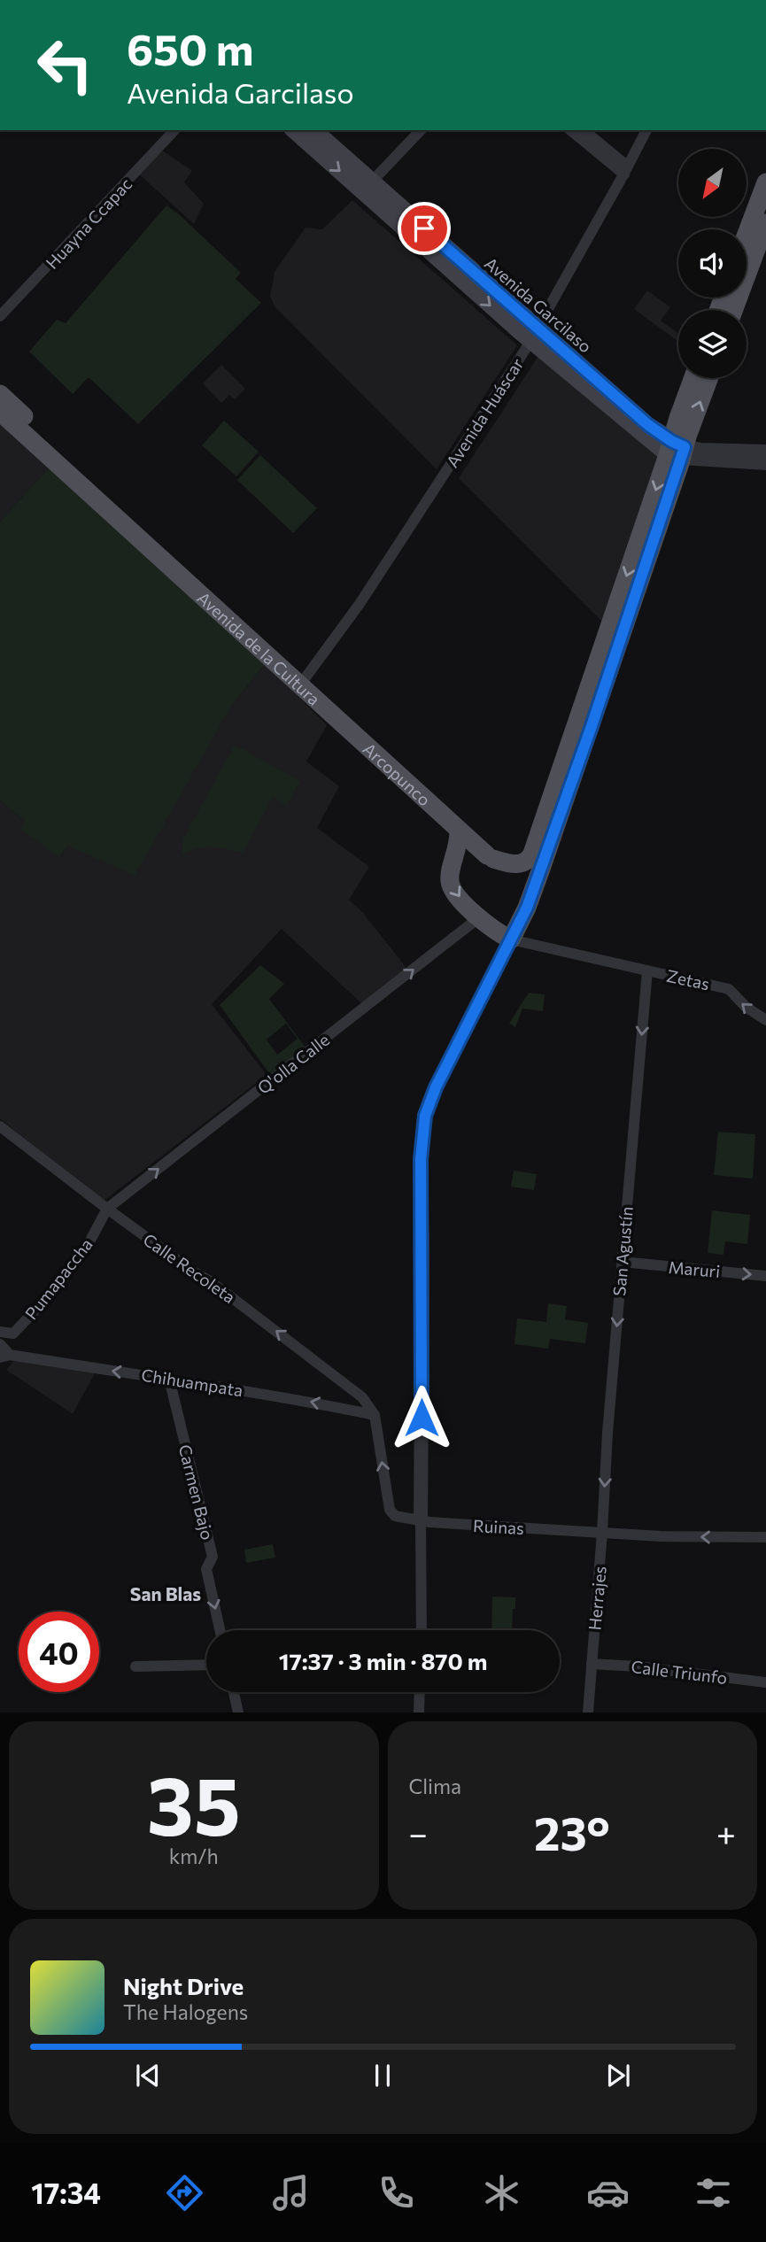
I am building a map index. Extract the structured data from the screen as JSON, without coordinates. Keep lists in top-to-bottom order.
{
  "streets": {
    "main road": ["Avenida Garcilaso", "Avenida de la Cultura", "Arcopunco"],
    "street": [
      "Huayna Ccapac",
      "Avenida Huáscar",
      "Zetas",
      "Q'olla Calle",
      "San Agustín",
      "Calle Recoleta",
      "Maruri",
      "Pumapaccha",
      "Chihuampata",
      "Carmen Bajo",
      "Ruinas",
      "Herrajes",
      "Calle Triunfo"
    ]
  },
  "crossings": [
    ["Avenida Garcilaso", "Avenida Huáscar"],
    ["Avenida Huáscar", "Avenida de la Cultura"],
    ["Avenida Huáscar", "Arcopunco"],
    ["Avenida de la Cultura", "Arcopunco"],
    ["Zetas", "San Agustín"],
    ["Q'olla Calle", "Calle Recoleta"],
    ["Q'olla Calle", "Pumapaccha"],
    ["San Agustín", "Maruri"],
    ["San Agustín", "Ruinas"],
    ["San Agustín", "Herrajes"],
    ["Calle Recoleta", "Pumapaccha"],
    ["Calle Recoleta", "Chihuampata"],
    ["Calle Recoleta", "Ruinas"],
    ["Chihuampata", "Carmen Bajo"],
    ["Chihuampata", "Ruinas"],
    ["Ruinas", "Herrajes"],
    ["Herrajes", "Calle Triunfo"]
  ],
  "one_way": [
    "Zetas",
    "Q'olla Calle",
    "San Agustín",
    "Calle Recoleta",
    "Maruri",
    "Chihuampata",
    "Carmen Bajo",
    "Ruinas"
  ],
  "districts": ["San Blas"],
  "north": "bottom left",
  "page": {
    "turn": ["650 m", "Avenida Garcilaso"],
    "limit": "40",
    "trip": "17:37 · 3 min · 870 m",
    "tile": [
      ["35", "km/h"],
      "Clima"
    ],
    "heat": ["−", "23°", "+"],
    "song": ["Night Drive", "The Halogens"],
    "tabs": "17:34"
  }
}
